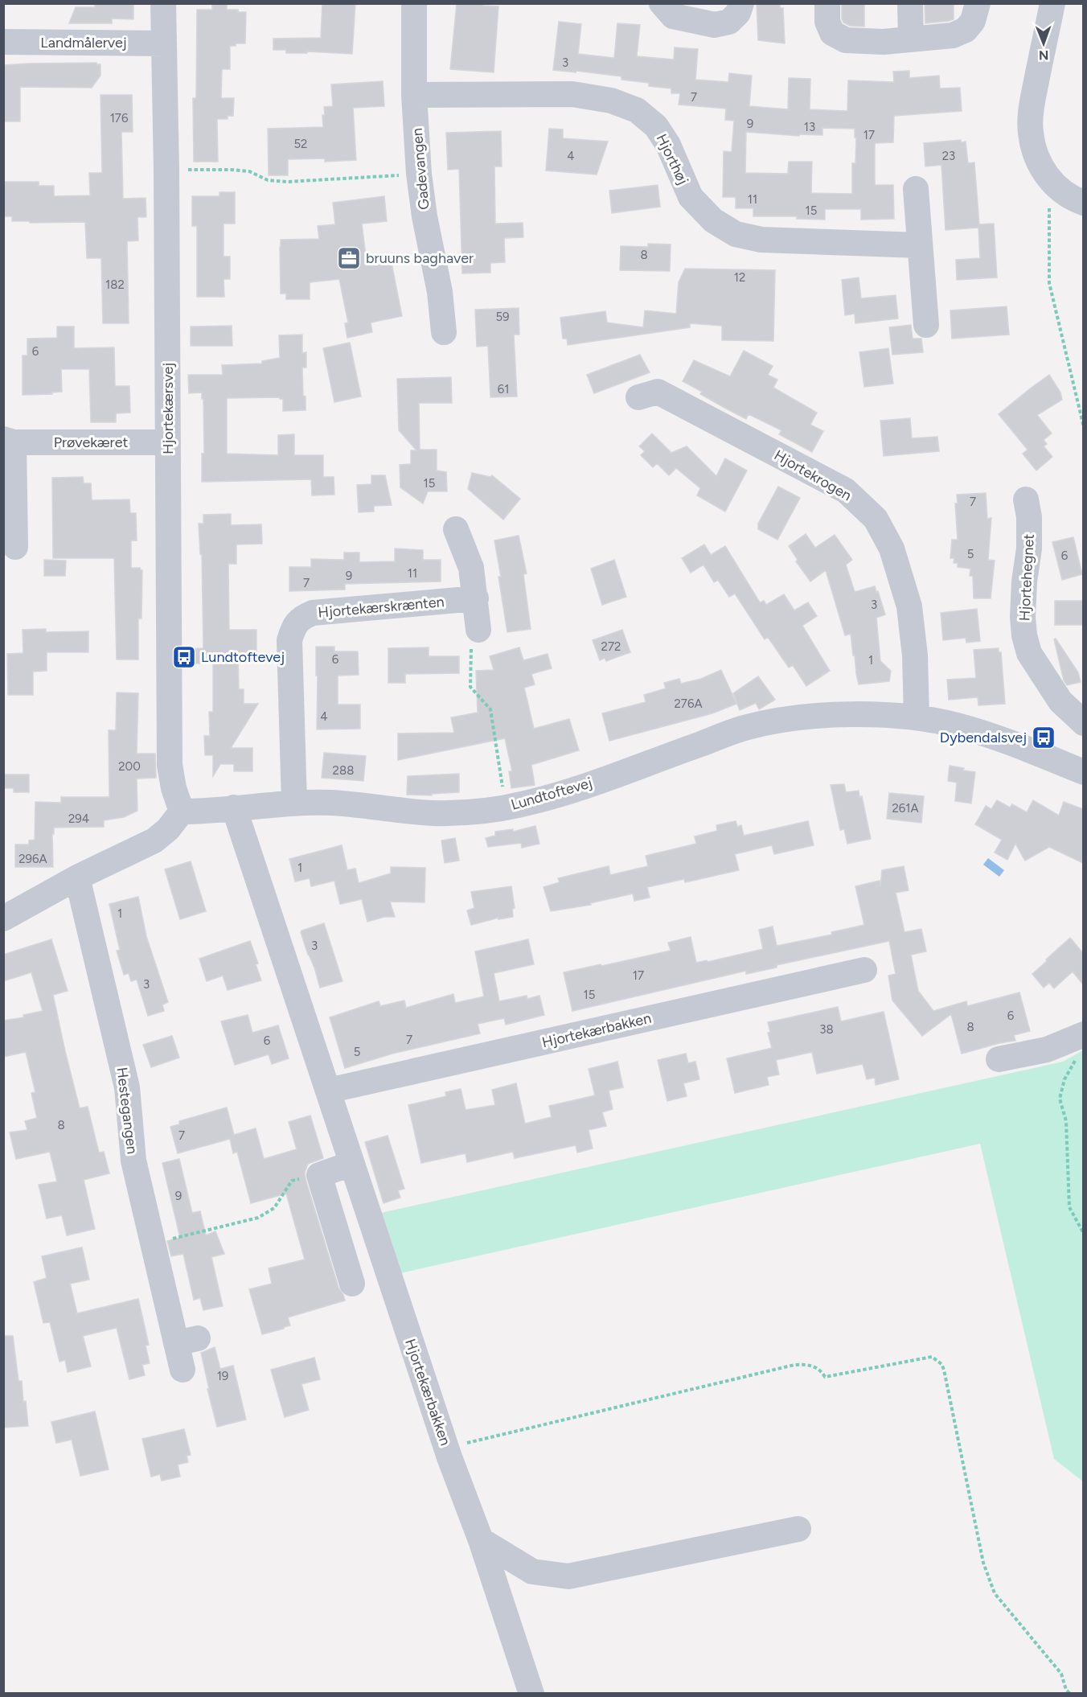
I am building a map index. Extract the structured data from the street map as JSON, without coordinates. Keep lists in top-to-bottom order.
{
  "streets": {
    "street": [
      "Landmålervej",
      "Hjorthøj",
      "Gadevangen",
      "Hjortekærsvej",
      "Prøvekæret",
      "Hjortekrogen",
      "Hjortehegnet",
      "Hjortekærskrænten",
      "Lundtoftevej",
      "Hjortekærbakken",
      "Hestegangen"
    ]
  },
  "crossings": [
    ["Landmålervej", "Hjortekærsvej"],
    ["Hjorthøj", "Gadevangen"],
    ["Hjortekærsvej", "Prøvekæret"],
    ["Hjortekærsvej", "Lundtoftevej"],
    ["Hjortekrogen", "Lundtoftevej"],
    ["Hjortekærskrænten", "Lundtoftevej"],
    ["Lundtoftevej", "Hjortekærbakken"]
  ],
  "places": {
    "office": ["bruuns baghaver"],
    "bus stop": ["Lundtoftevej", "Dybendalsvej"]
  },
  "house_numbers": [
    "3",
    "7",
    "176",
    "9",
    "13",
    "17",
    "52",
    "4",
    "23",
    "11",
    "15",
    "8",
    "12",
    "182",
    "59",
    "6",
    "61",
    "15",
    "7",
    "5",
    "6",
    "11",
    "9",
    "7",
    "3",
    "272",
    "6",
    "1",
    "276A",
    "4",
    "200",
    "288",
    "261A",
    "294",
    "296A",
    "1",
    "1",
    "3",
    "17",
    "3",
    "15",
    "6",
    "8",
    "38",
    "7",
    "6",
    "5",
    "8",
    "7",
    "9",
    "19"
  ],
  "north": "bottom"
}
